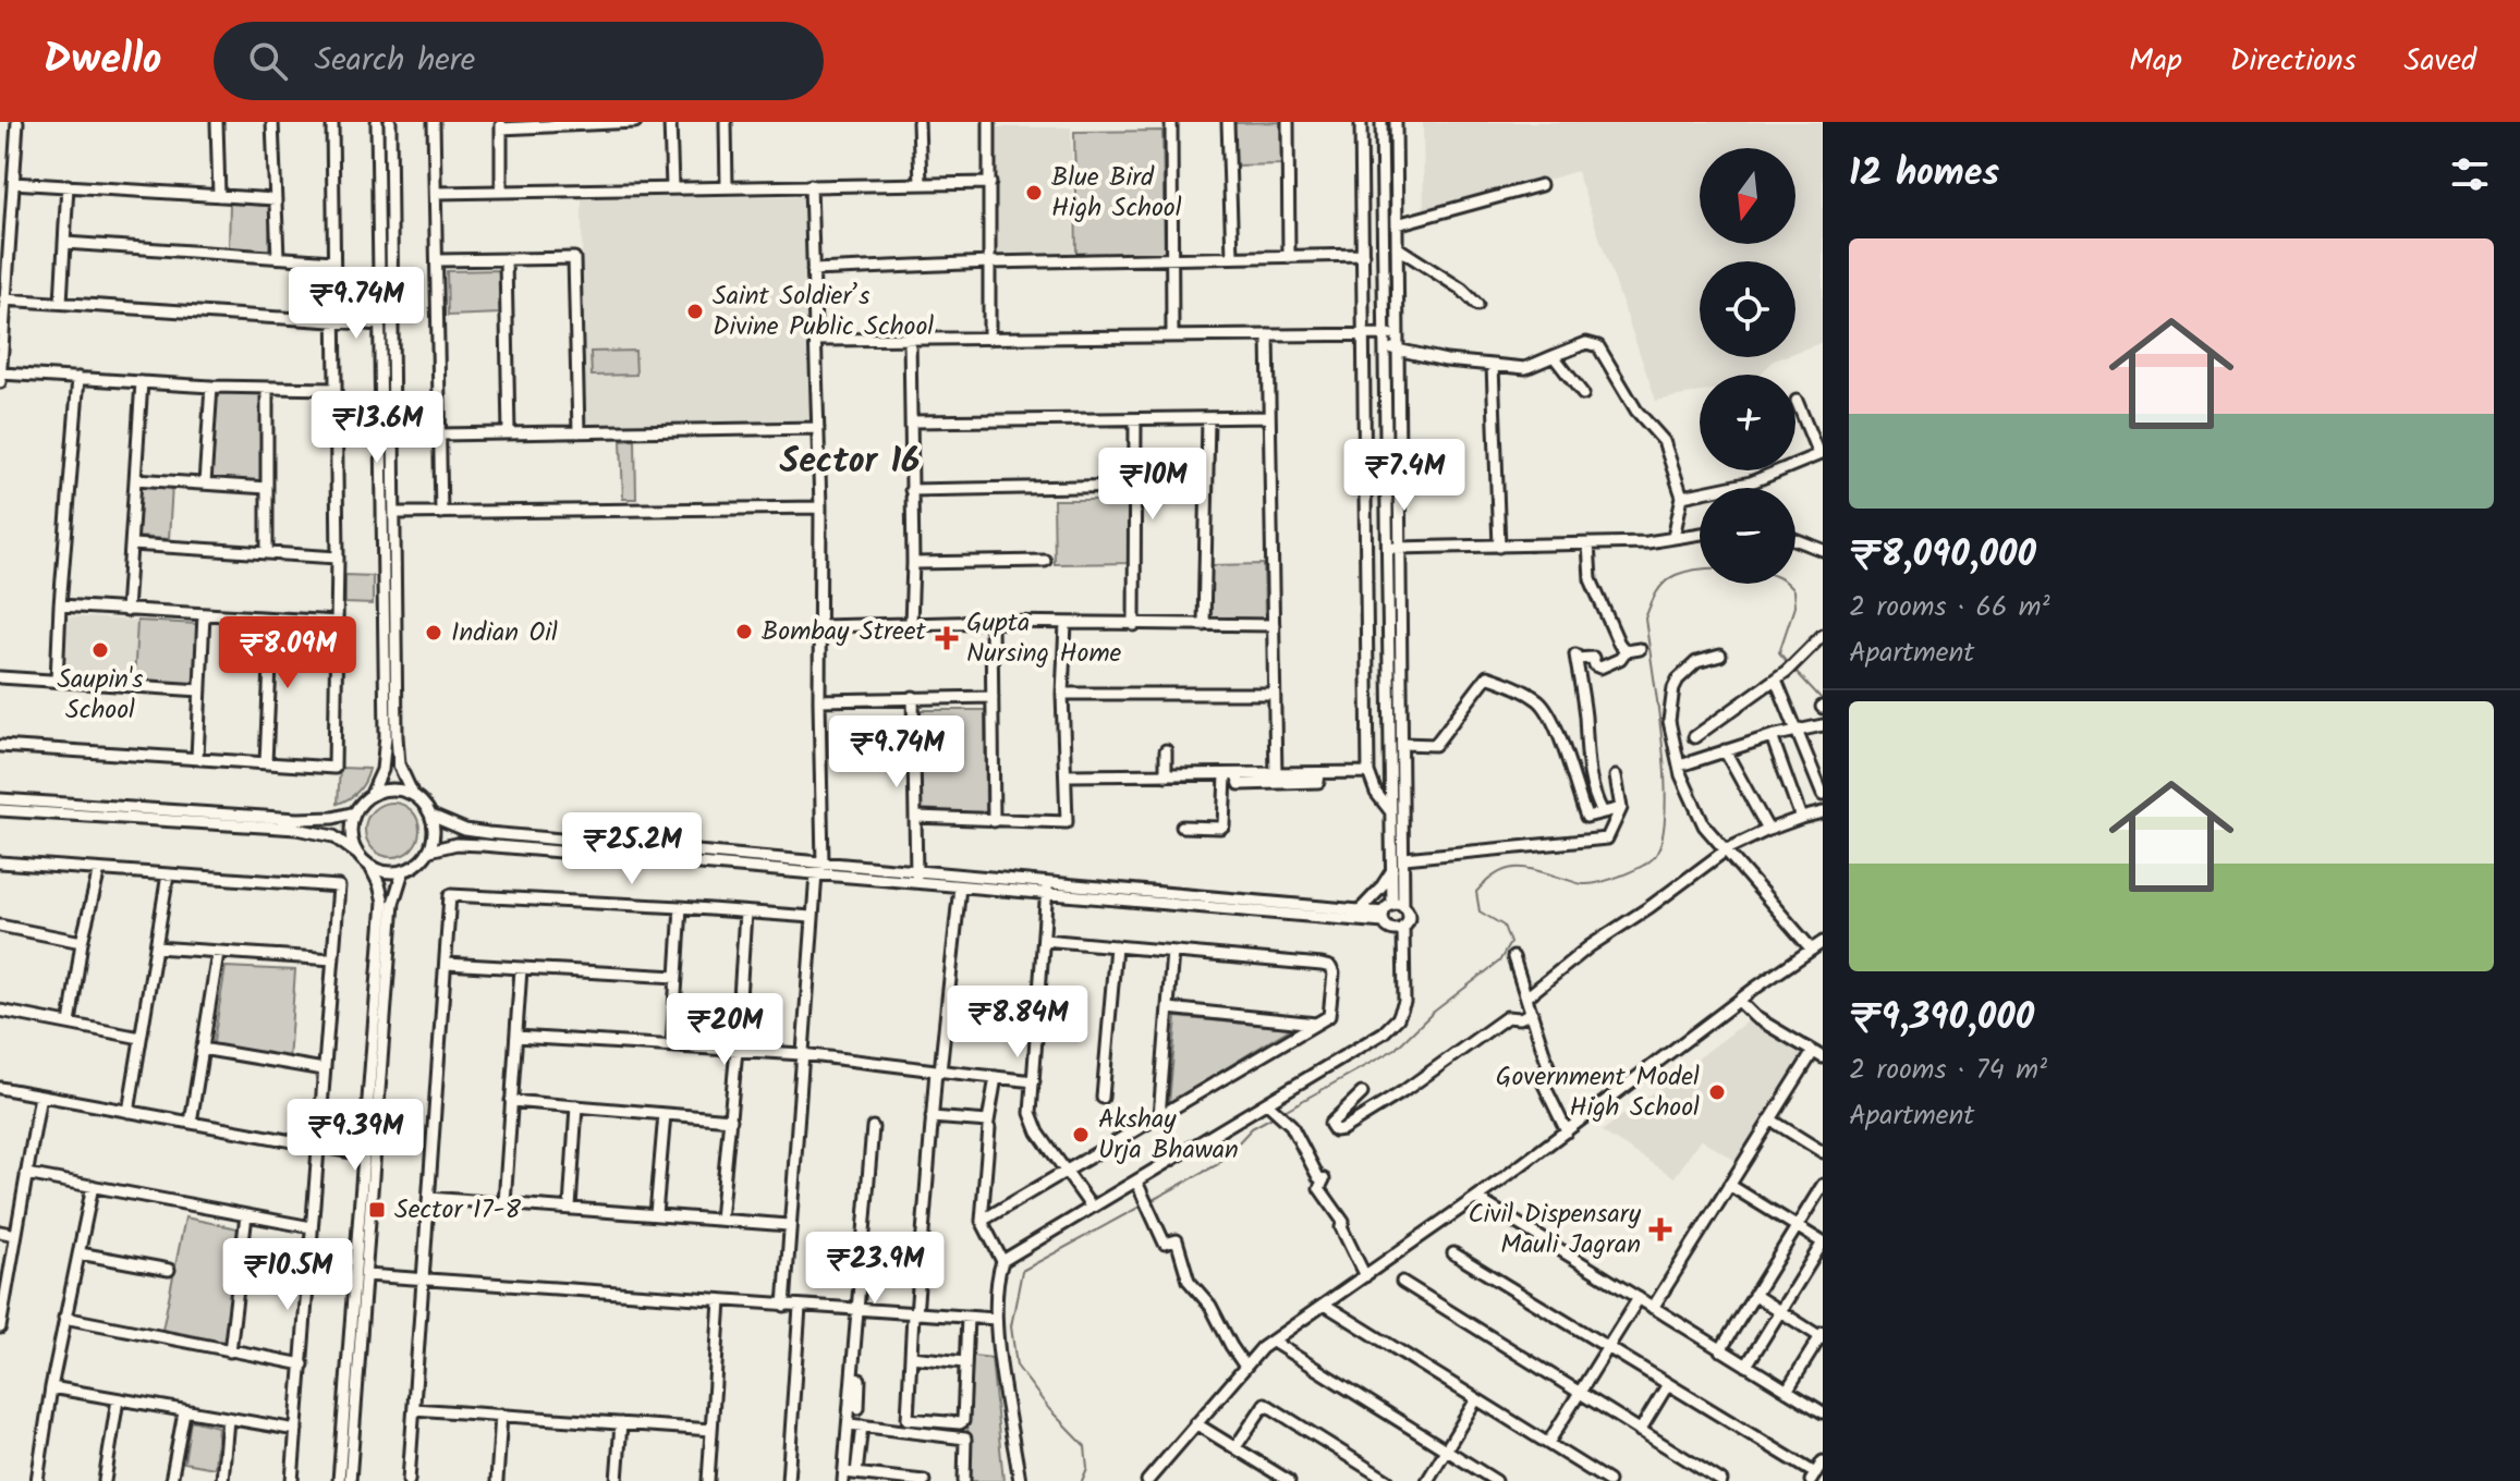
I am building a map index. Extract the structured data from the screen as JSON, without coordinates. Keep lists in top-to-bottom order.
{
  "districts": ["Sector 16"],
  "places": {
    "other": [
      "Blue Bird High School",
      "Saint Soldier’s Divine Public School",
      "Bombay Street",
      "Indian Oil",
      "Saupin's School",
      "Government Model High School",
      "Akshay Urja Bhawan"
    ],
    "health": ["Gupta Nursing Home", "Civil Dispensary Mauli Jagran"],
    "transit": ["Sector 17-8"]
  },
  "north": "bottom",
  "page": {
    "header": "Dwello",
    "search": "Search here",
    "nav": ["Map", "Directions", "Saved"],
    "heading": "12 homes",
    "map_buttons": ["+", "−"],
    "list": [
      {
        "name": "₹8,090,000",
        "note": "2 rooms · 66 m² · Apartment"
      },
      {
        "name": "₹9,390,000",
        "note": "2 rooms · 74 m² · Apartment"
      }
    ],
    "price": [
      "₹9.74M",
      "₹13.6M",
      "₹7.4M",
      "₹10M",
      "₹8.09M",
      "₹9.74M",
      "₹25.2M",
      "₹8.84M",
      "₹20M",
      "₹9.39M",
      "₹23.9M",
      "₹10.5M"
    ]
  }
}
